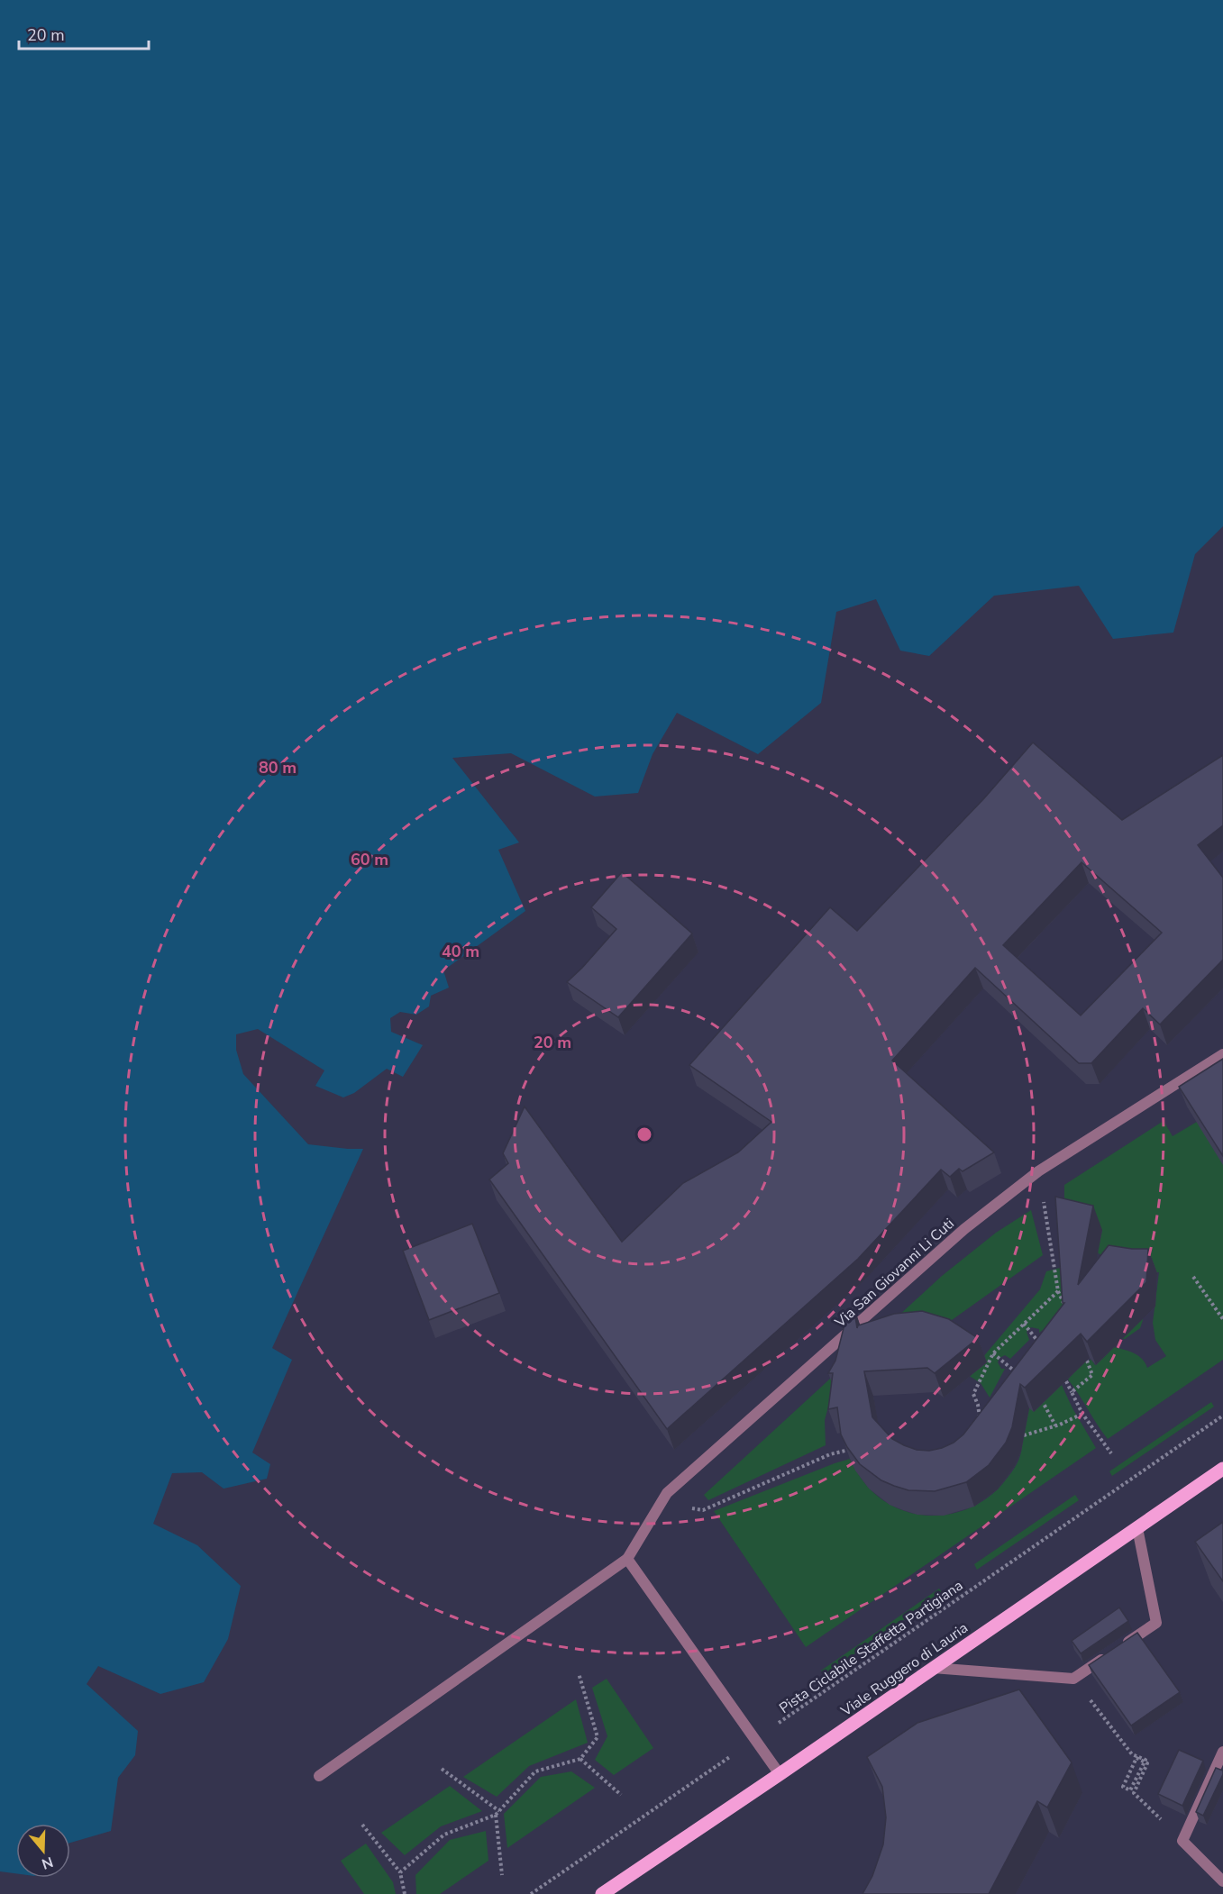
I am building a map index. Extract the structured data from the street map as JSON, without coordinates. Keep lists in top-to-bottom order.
{
  "streets": {
    "main road": ["Viale Ruggero di Lauria"],
    "street": ["Via San Giovanni Li Cuti"],
    "path": ["Pista Ciclabile Staffetta Partigiana"]
  },
  "scale_bar": "20 m",
  "north": "bottom",
  "rings": [
    "80 m",
    "60 m",
    "40 m",
    "20 m"
  ]
}
